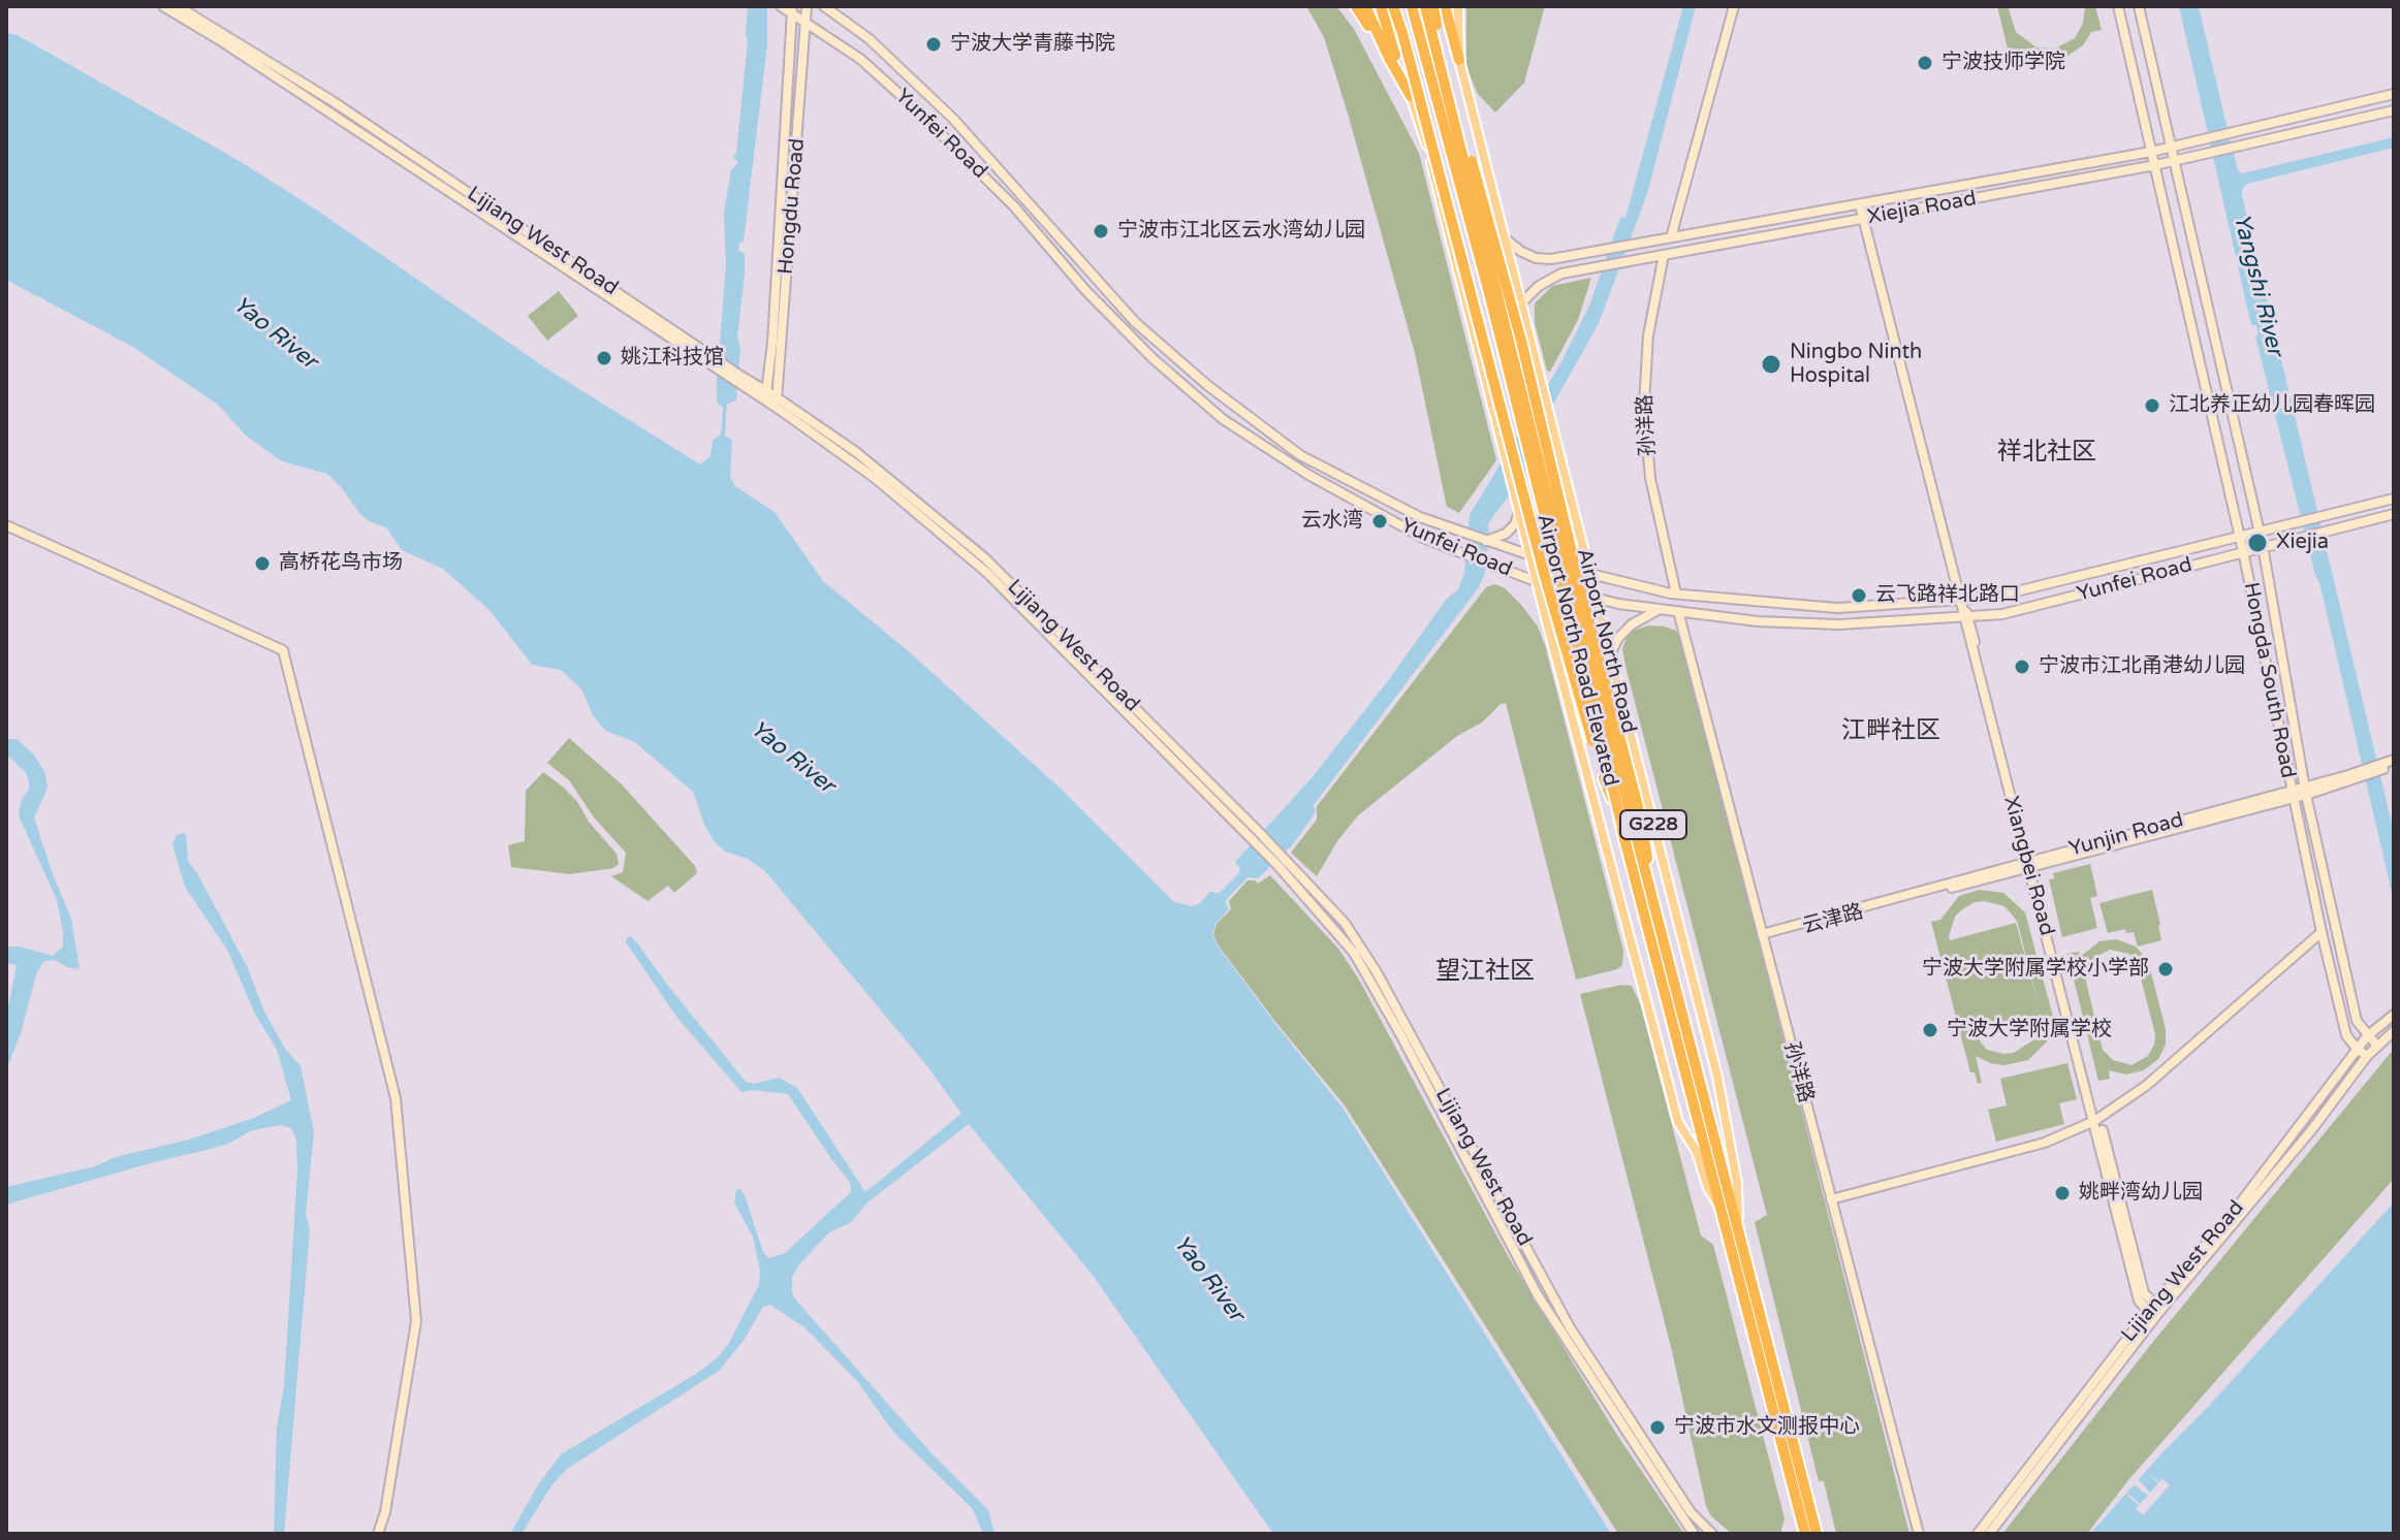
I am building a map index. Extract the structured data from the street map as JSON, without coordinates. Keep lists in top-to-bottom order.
{
  "streets": {
    "highway": ["Airport North Road Elevated", "G228"],
    "main road": [
      "Yunfei Road",
      "Hongdu Road",
      "Xiejia Road",
      "Lijiang West Road",
      "孙洋路",
      "Airport North Road",
      "Hongda South Road",
      "Yunjin Road",
      "Xiangbei Road"
    ]
  },
  "crossings": [
    ["Yunfei Road", "Hongdu Road"],
    ["Yunfei Road", "孙洋路"],
    ["Yunfei Road", "Airport North Road"],
    ["Yunfei Road", "Hongda South Road"],
    ["Yunfei Road", "G228"],
    ["Yunfei Road", "Xiangbei Road"],
    ["Hongdu Road", "Lijiang West Road"],
    ["Xiejia Road", "孙洋路"],
    ["Xiejia Road", "Airport North Road"],
    ["Xiejia Road", "Hongda South Road"],
    ["Xiejia Road", "Xiangbei Road"],
    ["Lijiang West Road", "Hongda South Road"],
    ["Lijiang West Road", "Xiangbei Road"],
    ["孙洋路", "Yunjin Road"],
    ["Airport North Road", "G228"],
    ["Airport North Road Elevated", "G228"],
    ["Hongda South Road", "Yunjin Road"],
    ["Yunjin Road", "Xiangbei Road"]
  ],
  "districts": ["祥北社区", "江畔社区", "望江社区"],
  "water": ["Yangshi River", "Yao River"],
  "places": [
    "宁波大学青藤书院",
    "宁波技师学院",
    "宁波市江北区云水湾幼儿园",
    "姚江科技馆",
    "Ningbo Ninth Hospital",
    "江北养正幼儿园春晖园",
    "云水湾",
    "Xiejia",
    "高桥花鸟市场",
    "云飞路祥北路口",
    "宁波市江北甬港幼儿园",
    "宁波大学附属学校小学部",
    "宁波大学附属学校",
    "姚畔湾幼儿园",
    "宁波市水文测报中心"
  ]
}
